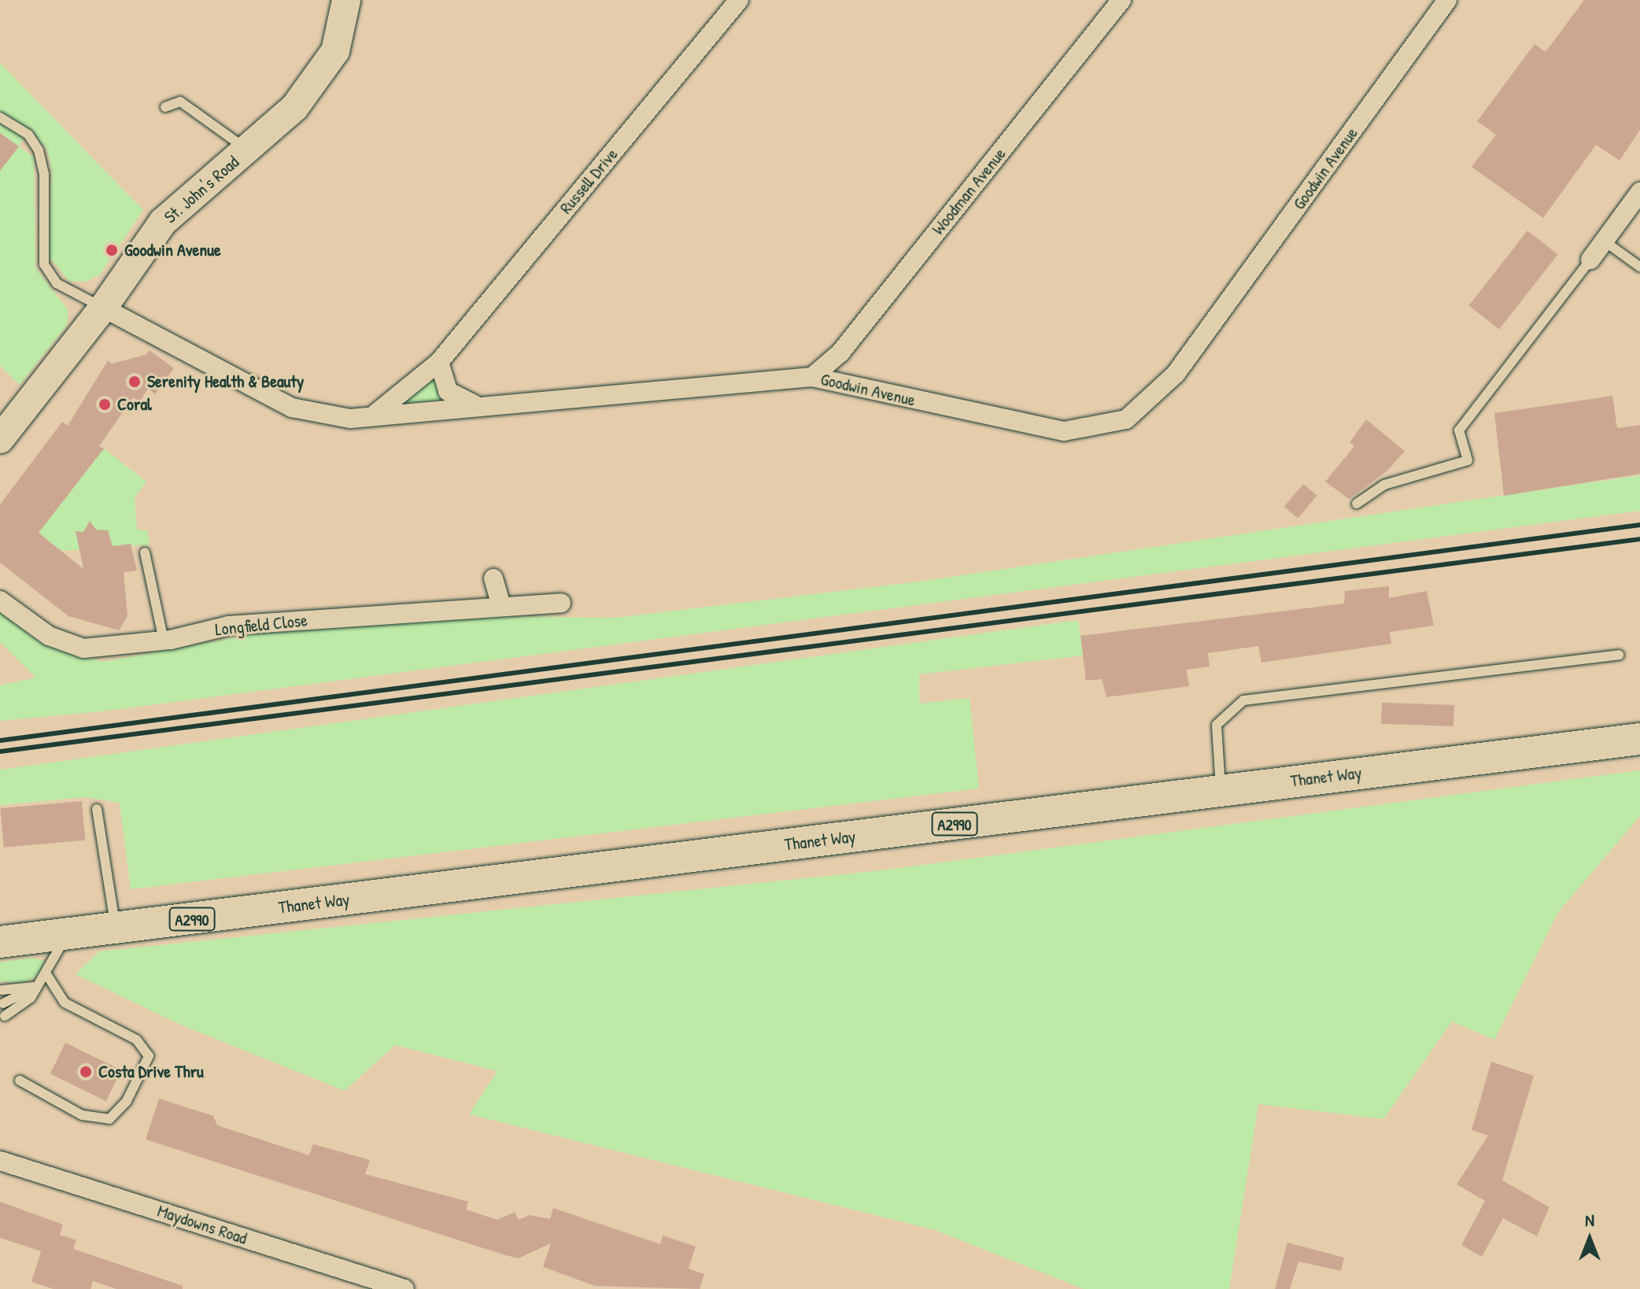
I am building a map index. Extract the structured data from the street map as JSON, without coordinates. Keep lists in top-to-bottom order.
{
  "streets": {
    "main road": ["St. John's Road", "Thanet Way", "A2990"],
    "street": [
      "Goodwin Avenue",
      "Russell Drive",
      "Woodman Avenue",
      "Longfield Close",
      "Maydowns Road"
    ]
  },
  "crossings": [
    ["Goodwin Avenue", "Russell Drive"],
    ["Goodwin Avenue", "St. John's Road"],
    ["Goodwin Avenue", "Woodman Avenue"]
  ],
  "places": [
    "Goodwin Avenue",
    "Serenity Health & Beauty",
    "Coral",
    "Costa Drive Thru"
  ],
  "north": "top"
}
